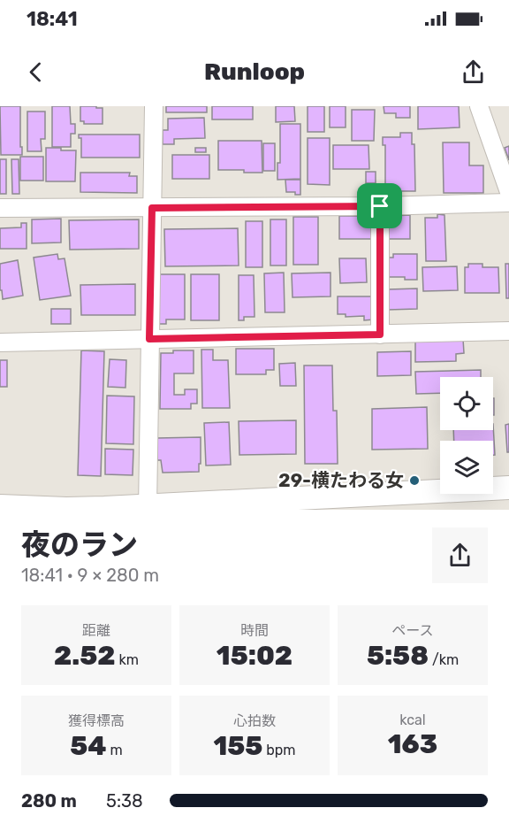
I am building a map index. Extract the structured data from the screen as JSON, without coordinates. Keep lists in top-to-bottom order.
{
  "places": ["29-横たわる女"],
  "page": {
    "status": "18:41",
    "header": "Runloop",
    "heading": ["夜のラン", "18:41 · 9 × 280 m"],
    "stats": [
      ["距離", "2.52 km"],
      ["時間", "15:02"],
      ["ペース", "5:58 /km"],
      ["獲得標高", "54 m"],
      ["心拍数", "155 bpm"],
      ["kcal", "163"]
    ],
    "list": [
      {
        "name": "280 m",
        "note": "5:38"
      }
    ]
  }
}
